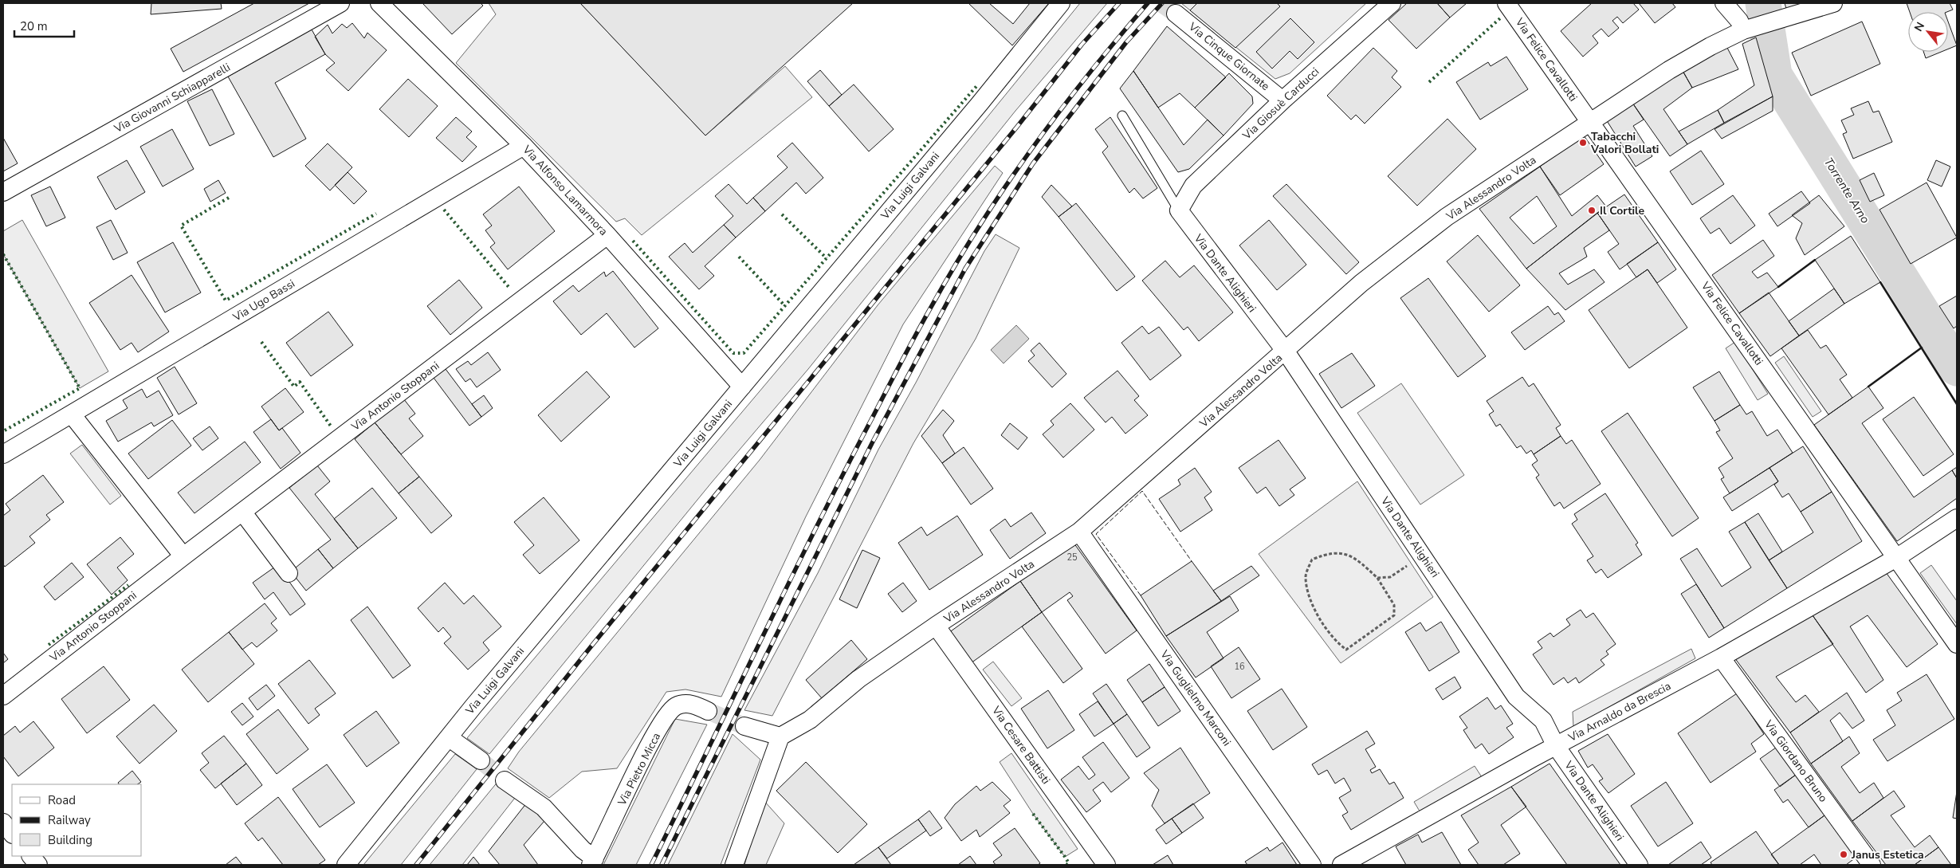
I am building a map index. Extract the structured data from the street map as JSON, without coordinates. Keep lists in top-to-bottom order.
{
  "streets": {
    "street": [
      "Via Cinque Giornate",
      "Via Felice Cavallotti",
      "Via Giovanni Schiapparelli",
      "Via Giosuè Carducci",
      "Via Luigi Galvani",
      "Via Alessandro Volta",
      "Via Alfonso Lamarmora",
      "Via Dante Alighieri",
      "Via Ugo Bassi",
      "Via Antonio Stoppani",
      "Via Guglielmo Marconi",
      "Via Arnaldo da Brescia",
      "Via Cesare Battisti",
      "Via Giordano Bruno",
      "Via Pietro Micca"
    ]
  },
  "crossings": [
    ["Via Cinque Giornate", "Via Giosuè Carducci"],
    ["Via Felice Cavallotti", "Via Alessandro Volta"],
    ["Via Felice Cavallotti", "Via Arnaldo da Brescia"],
    ["Via Giosuè Carducci", "Via Dante Alighieri"],
    ["Via Luigi Galvani", "Via Alfonso Lamarmora"],
    ["Via Alessandro Volta", "Via Dante Alighieri"],
    ["Via Alessandro Volta", "Via Guglielmo Marconi"],
    ["Via Alessandro Volta", "Via Cesare Battisti"],
    ["Via Alfonso Lamarmora", "Via Ugo Bassi"],
    ["Via Alfonso Lamarmora", "Via Antonio Stoppani"],
    ["Via Dante Alighieri", "Via Arnaldo da Brescia"],
    ["Via Arnaldo da Brescia", "Via Giordano Bruno"]
  ],
  "water": ["Torrente Arno"],
  "places": ["Tabacchi Valori Bollati", "Il Cortile", "Janus Estetica"],
  "house_numbers": ["25", "16"],
  "legend": ["Road", "Railway", "Building"],
  "scale_bar": "20 m",
  "north": "top left"
}
